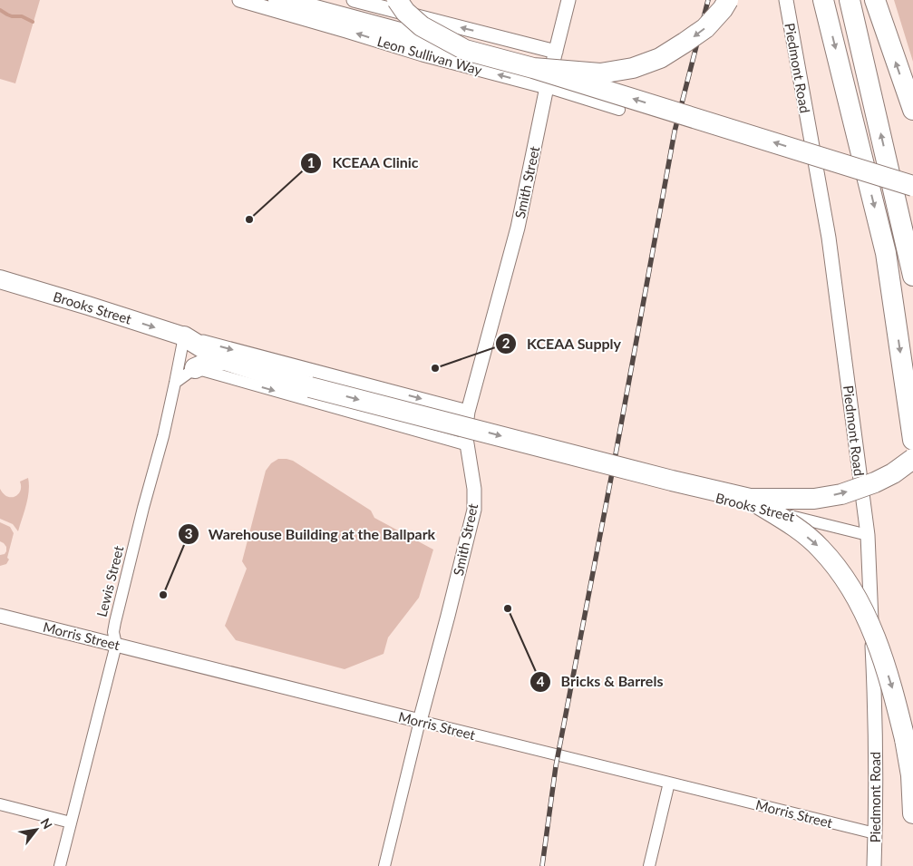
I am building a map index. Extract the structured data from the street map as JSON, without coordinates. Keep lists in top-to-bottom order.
{
  "streets": {
    "main road": ["Brooks Street"],
    "street": [
      "Leon Sullivan Way",
      "Piedmont Road",
      "Smith Street",
      "Lewis Street",
      "Morris Street"
    ]
  },
  "crossings": [
    ["Leon Sullivan Way", "Smith Street"],
    ["Piedmont Road", "Brooks Street"],
    ["Piedmont Road", "Morris Street"],
    ["Smith Street", "Morris Street"],
    ["Brooks Street", "Lewis Street"],
    ["Lewis Street", "Morris Street"]
  ],
  "one_way": ["Brooks Street"],
  "places": [
    "KCEAA Clinic",
    "KCEAA Supply",
    "Warehouse Building at the Ballpark",
    "Bricks & Barrels"
  ],
  "north": "top right"
}
